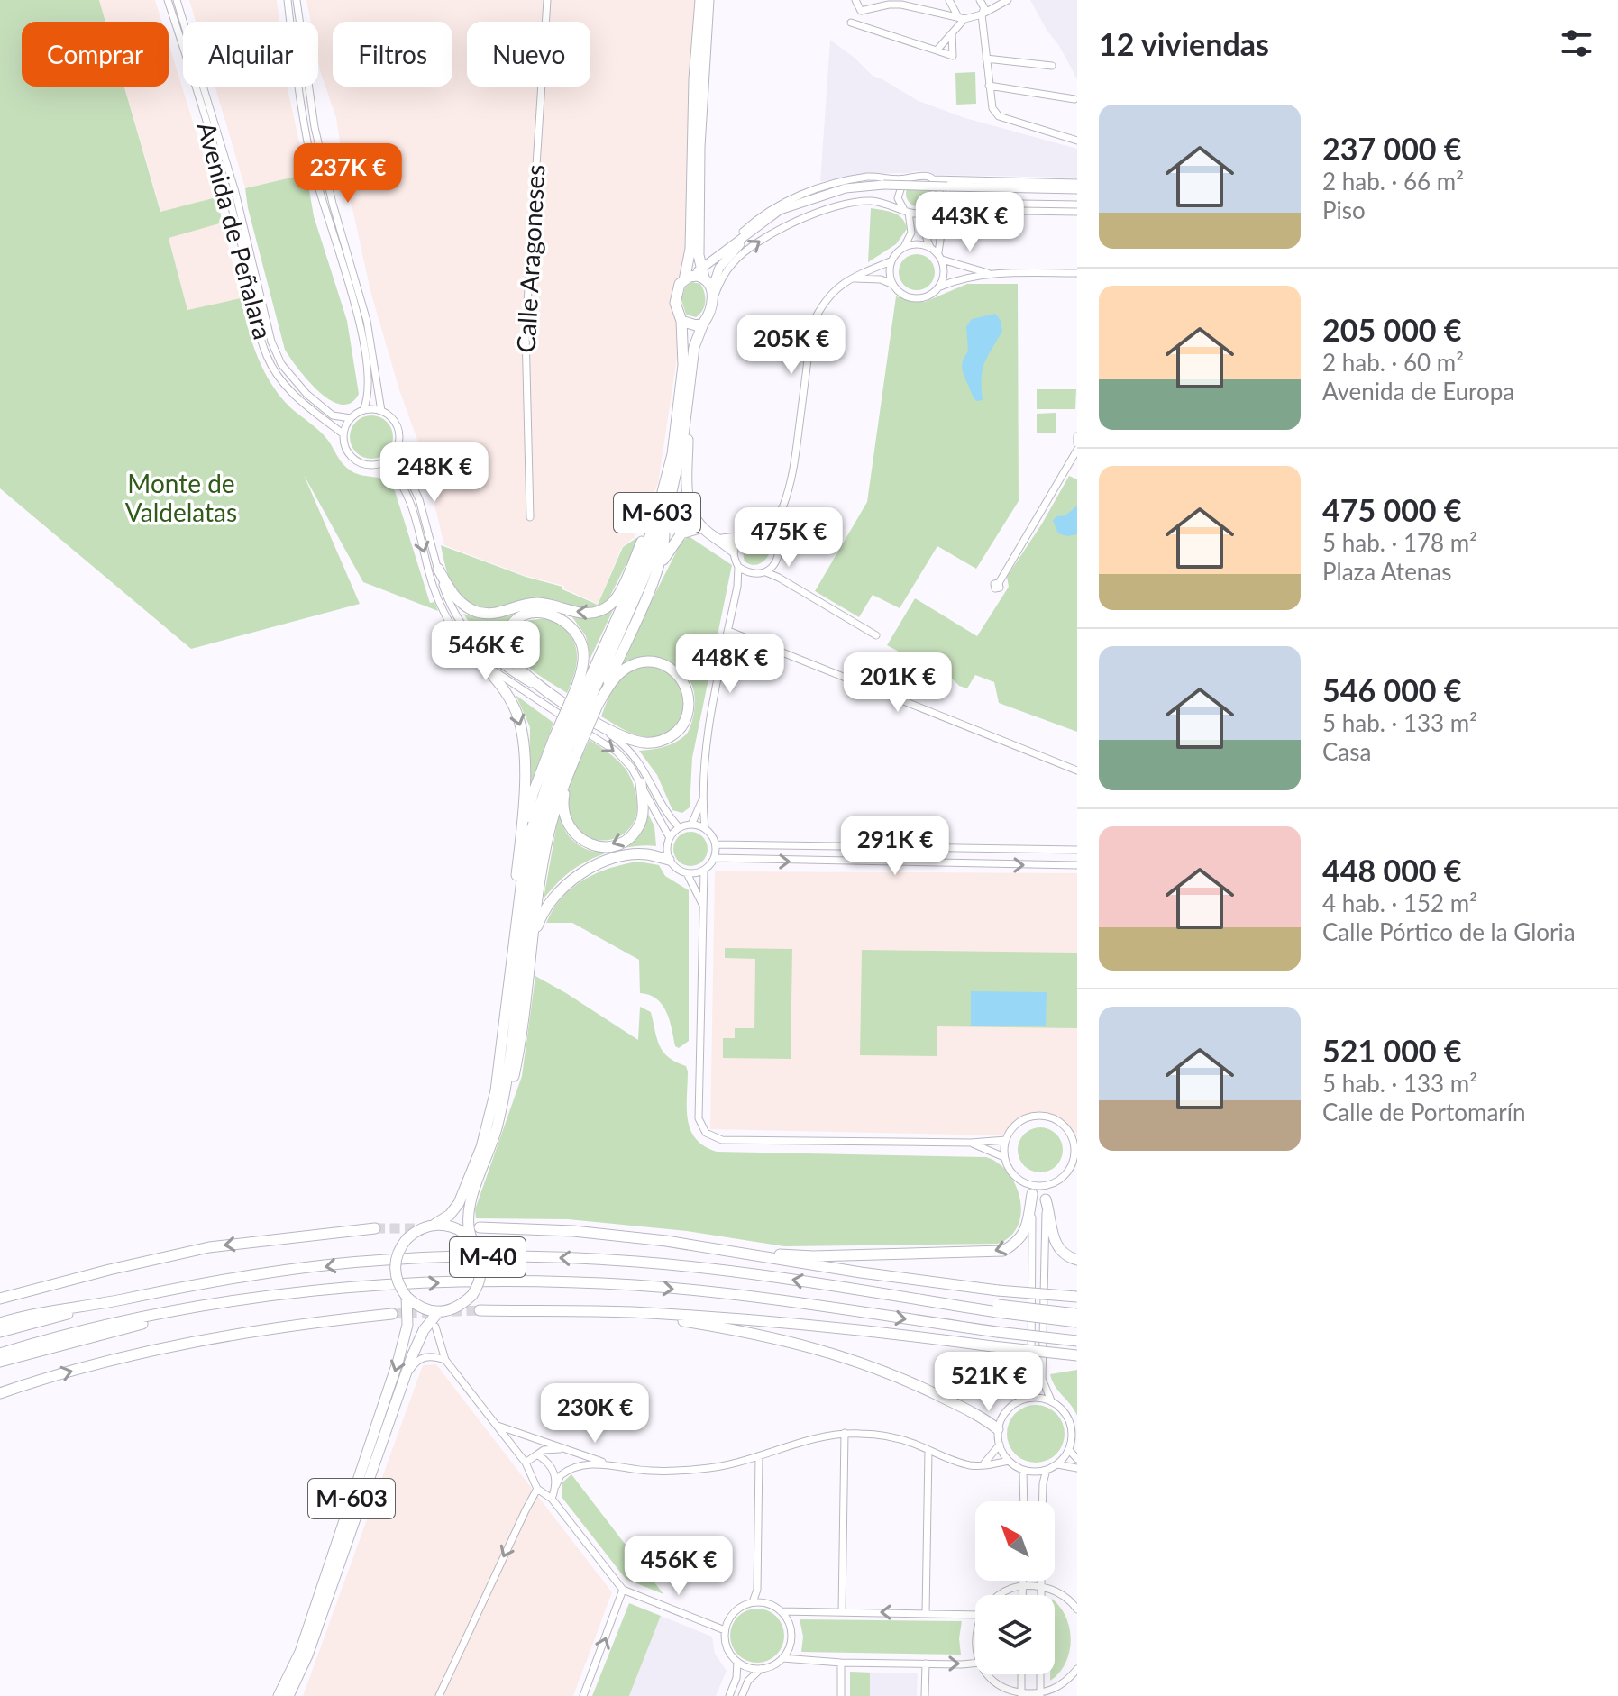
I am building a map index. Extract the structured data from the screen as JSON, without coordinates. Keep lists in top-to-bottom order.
{
  "streets": {
    "highway": ["M-603", "M-40"],
    "street": ["Avenida de Peñalara", "Calle Aragoneses"]
  },
  "parks": ["Monte de Valdelatas"],
  "north": "top left",
  "page": {
    "heading": "12 viviendas",
    "chip": [
      "Comprar",
      "Alquilar",
      "Filtros",
      "Nuevo"
    ],
    "list": [
      {
        "name": "237 000 €",
        "note": "2 hab. · 66 m² · Piso"
      },
      {
        "name": "205 000 €",
        "note": "2 hab. · 60 m² · Avenida de Europa"
      },
      {
        "name": "475 000 €",
        "note": "5 hab. · 178 m² · Plaza Atenas"
      },
      {
        "name": "546 000 €",
        "note": "5 hab. · 133 m² · Casa"
      },
      {
        "name": "448 000 €",
        "note": "4 hab. · 152 m² · Calle Pórtico de la Gloria"
      },
      {
        "name": "521 000 €",
        "note": "5 hab. · 133 m² · Calle de Portomarín"
      }
    ],
    "price": [
      "237K €",
      "443K €",
      "205K €",
      "248K €",
      "475K €",
      "546K €",
      "448K €",
      "201K €",
      "291K €",
      "521K €",
      "230K €",
      "456K €"
    ]
  }
}
